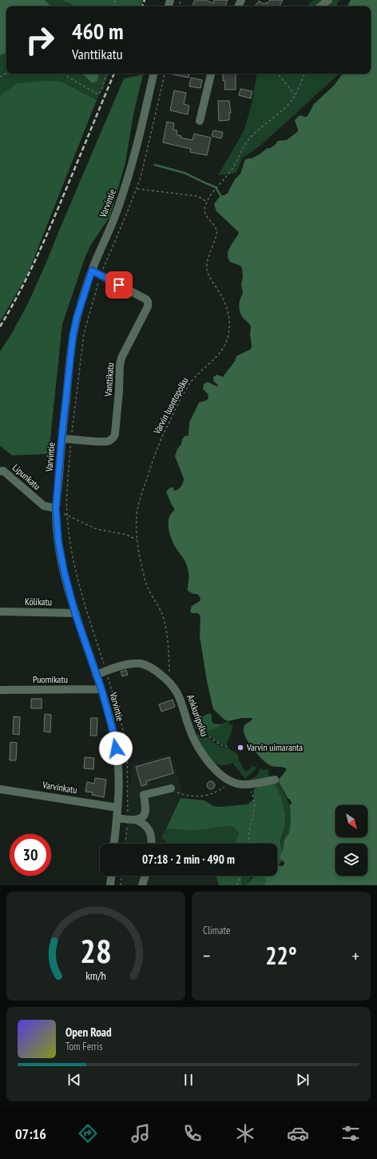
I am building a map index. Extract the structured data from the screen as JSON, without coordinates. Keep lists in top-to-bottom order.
{
  "streets": {
    "street": [
      "Varvintie",
      "Vanttikatu",
      "Lipunkatu",
      "Kölikatu",
      "Puomikatu",
      "Ankkuripolku",
      "Varvinkatu"
    ],
    "path": ["Varvin luontopolku"]
  },
  "crossings": [
    ["Varvintie", "Vanttikatu"],
    ["Varvintie", "Lipunkatu"],
    ["Varvintie", "Kölikatu"],
    ["Varvintie", "Puomikatu"],
    ["Varvintie", "Ankkuripolku"],
    ["Varvintie", "Varvinkatu"],
    ["Varvin luontopolku", "Ankkuripolku"]
  ],
  "places": ["Varvin uimaranta"],
  "north": "bottom right",
  "page": {
    "turn": ["460 m", "Vanttikatu"],
    "limit": "30",
    "trip": "07:18 · 2 min · 490 m",
    "tile": "Climate",
    "heat": ["−", "22°", "+"],
    "song": ["Open Road", "Tom Ferris"],
    "tabs": "07:16",
    "gauge": ["28", "km/h"]
  }
}
